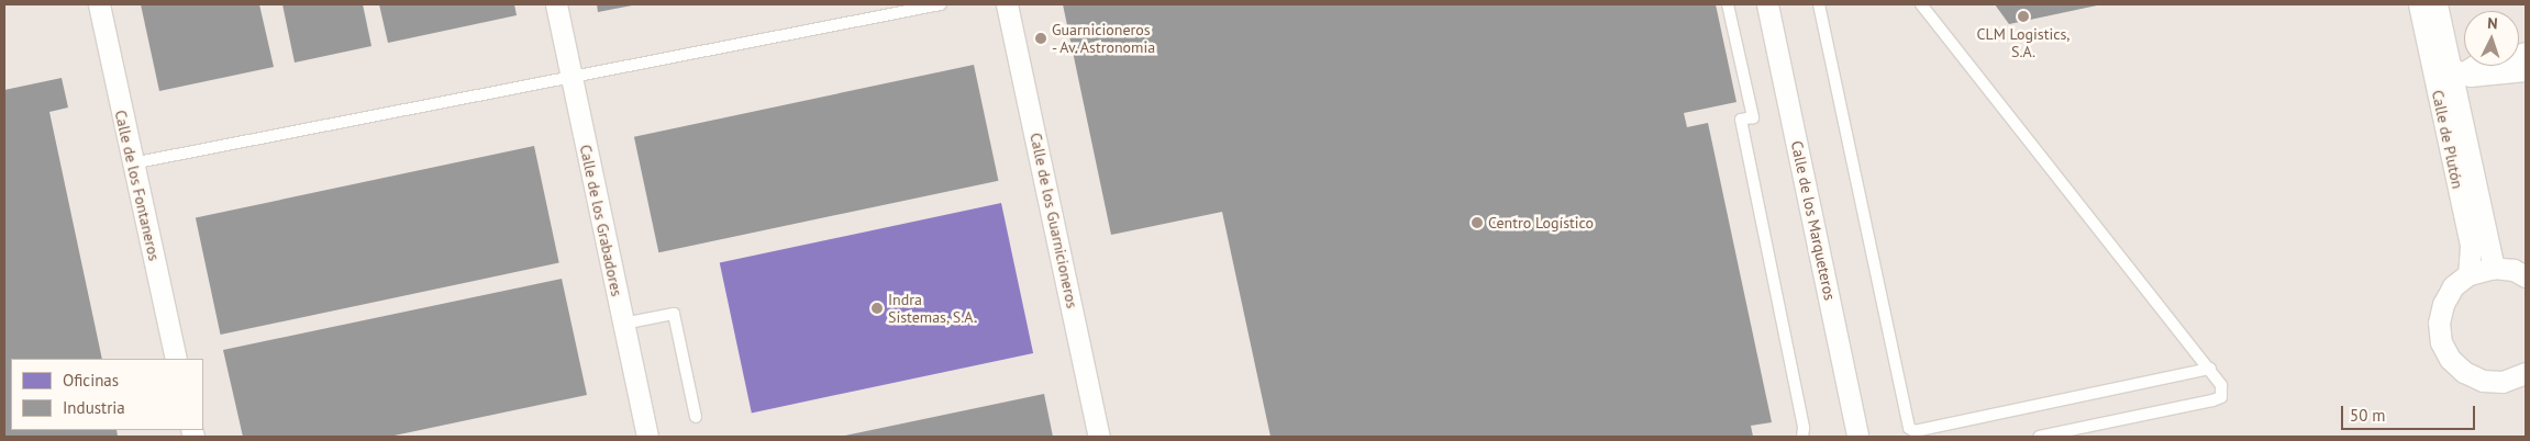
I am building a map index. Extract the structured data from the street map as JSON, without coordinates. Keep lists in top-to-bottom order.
{
  "streets": {
    "street": [
      "Calle de Plutón",
      "Calle de los Fontaneros",
      "Calle de los Grabadores",
      "Calle de los Guarnicioneros",
      "Calle de los Marqueteros"
    ]
  },
  "places": [
    "CLM Logistics, S.A.",
    "Guarnicioneros - Av. Astronomia",
    "Centro Logístico",
    "Indra Sistemas, S.A."
  ],
  "legend": ["Oficinas", "Industria"],
  "scale_bar": "50 m",
  "north": "top"
}
